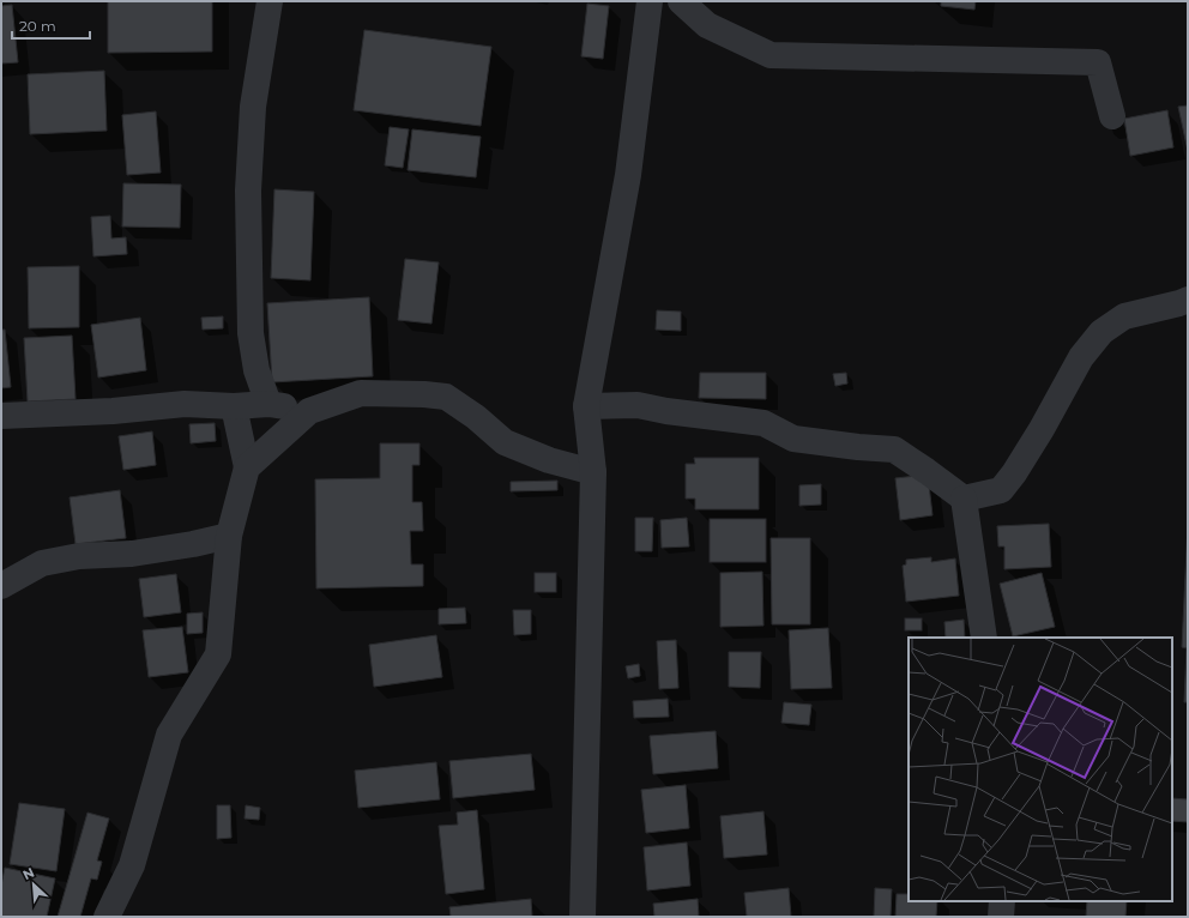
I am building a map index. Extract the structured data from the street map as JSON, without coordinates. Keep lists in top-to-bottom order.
{
  "scale_bar": "20 m",
  "north": "top left"
}
